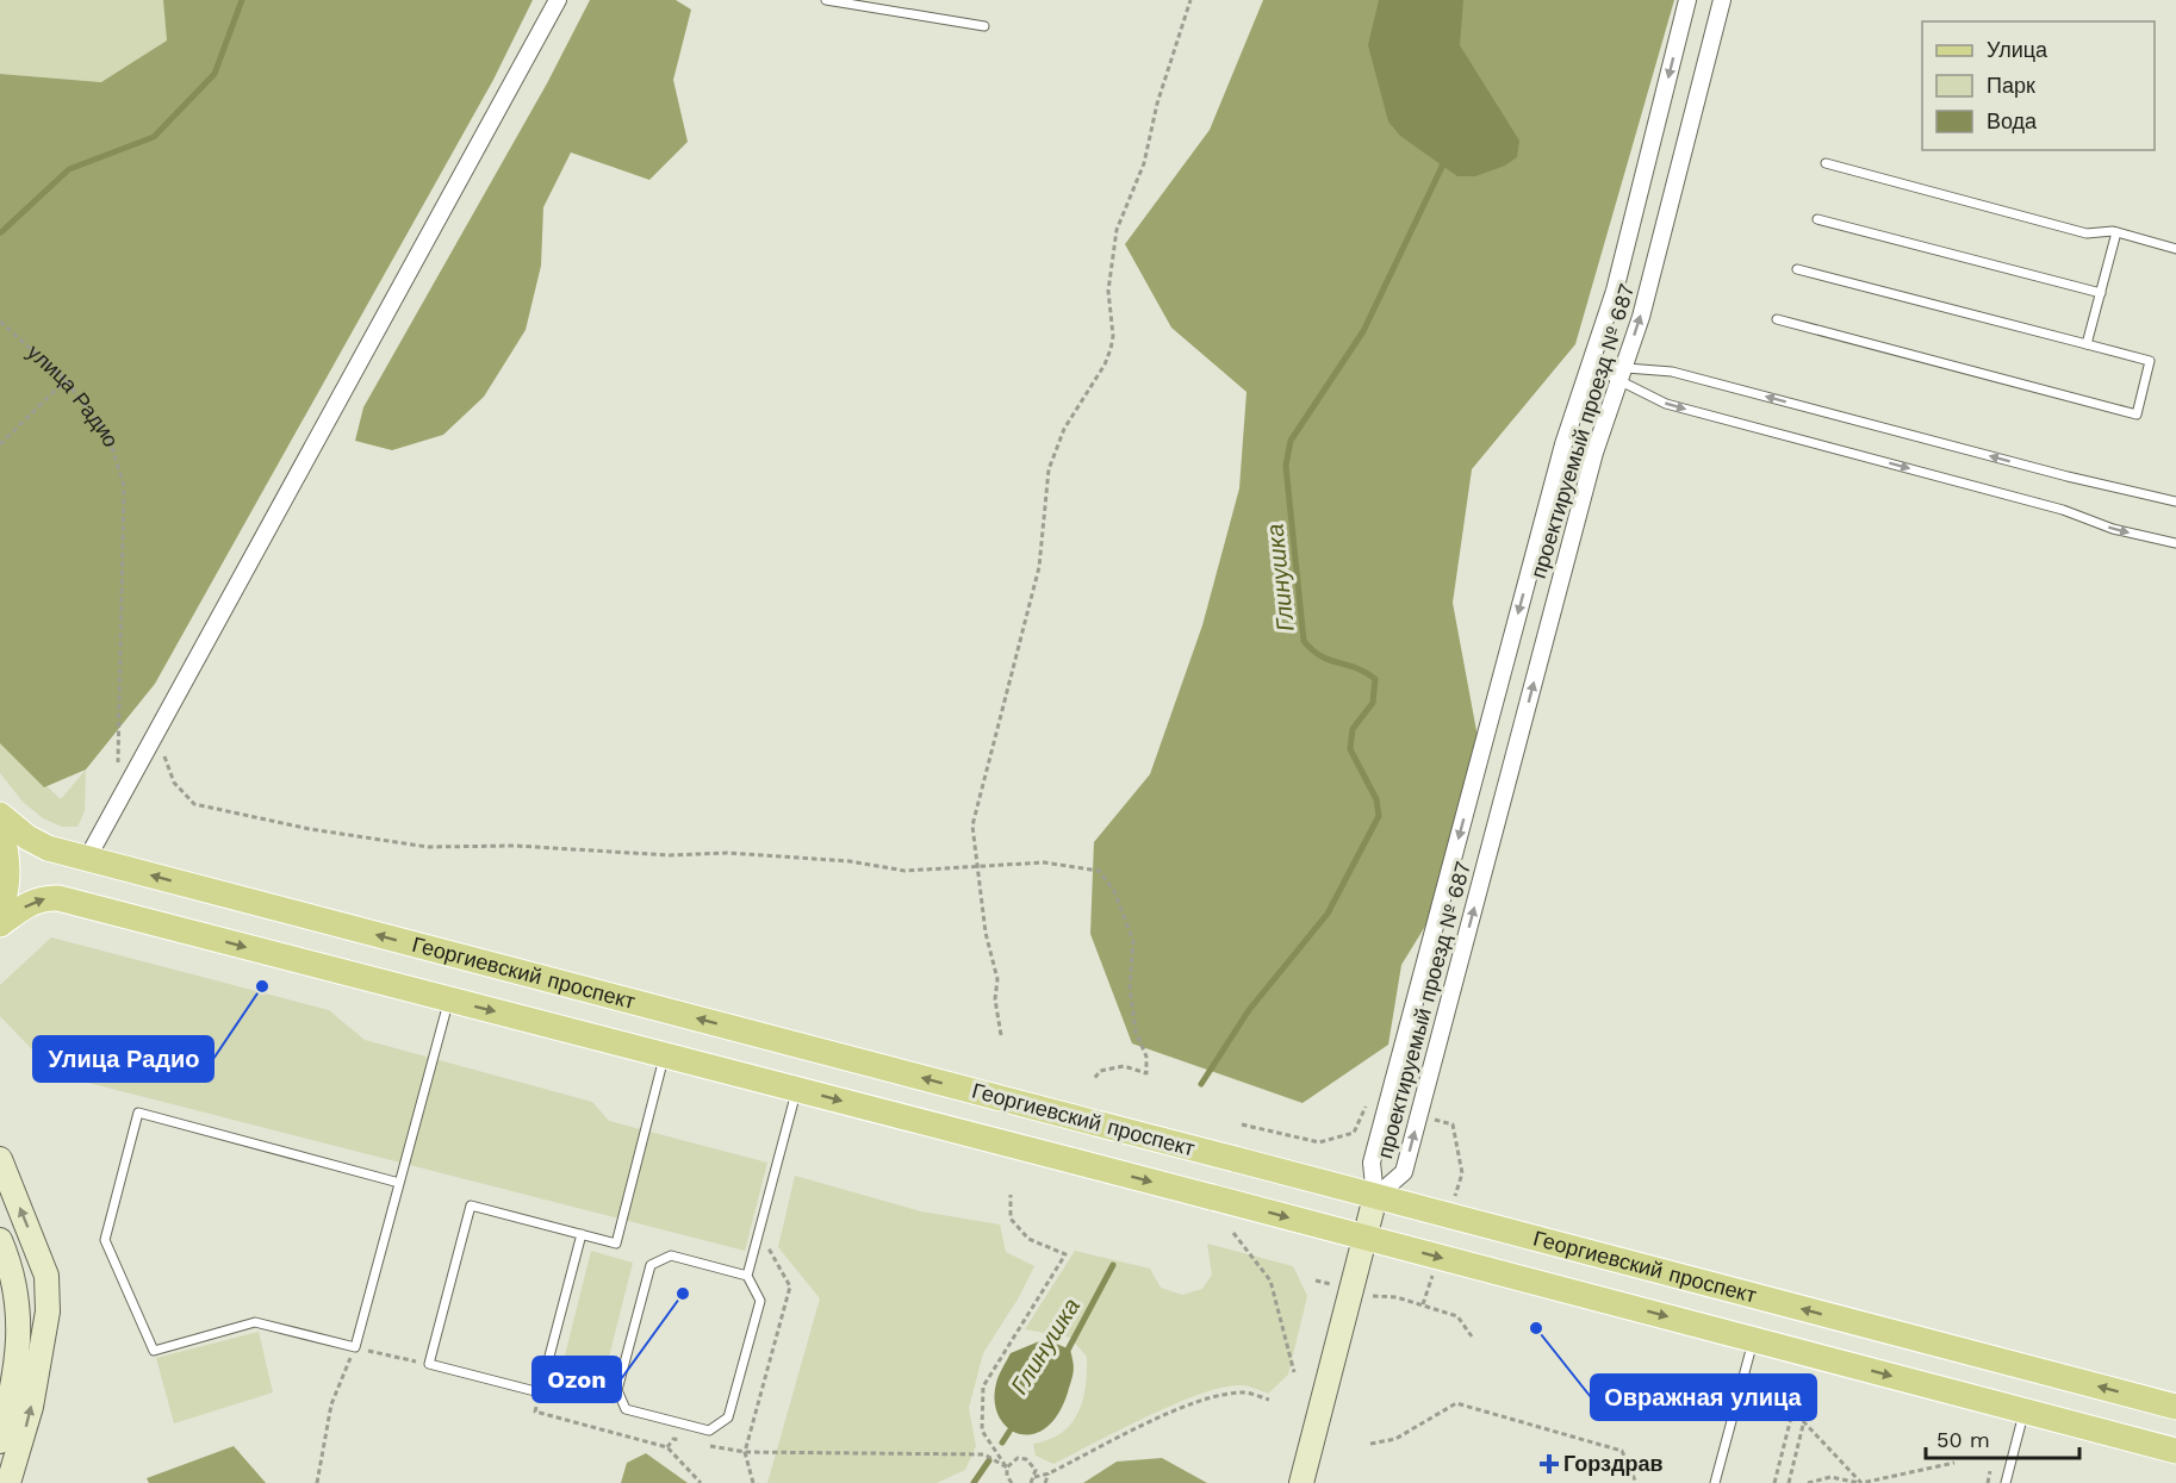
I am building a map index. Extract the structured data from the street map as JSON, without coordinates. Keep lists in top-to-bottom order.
{
  "streets": {
    "main road": ["Георгиевский проспект"],
    "street": ["проектируемый проезд № 687"],
    "path": ["улица Радио"]
  },
  "crossings": [
    ["проектируемый проезд № 687", "Георгиевский проспект"]
  ],
  "water": ["Глинушка"],
  "places": {
    "other": ["Улица Радио", "Ozon", "Овражная улица"],
    "health": ["Горздрав"]
  },
  "legend": ["Улица", "Парк", "Вода"],
  "scale_bar": "50 m"
}
